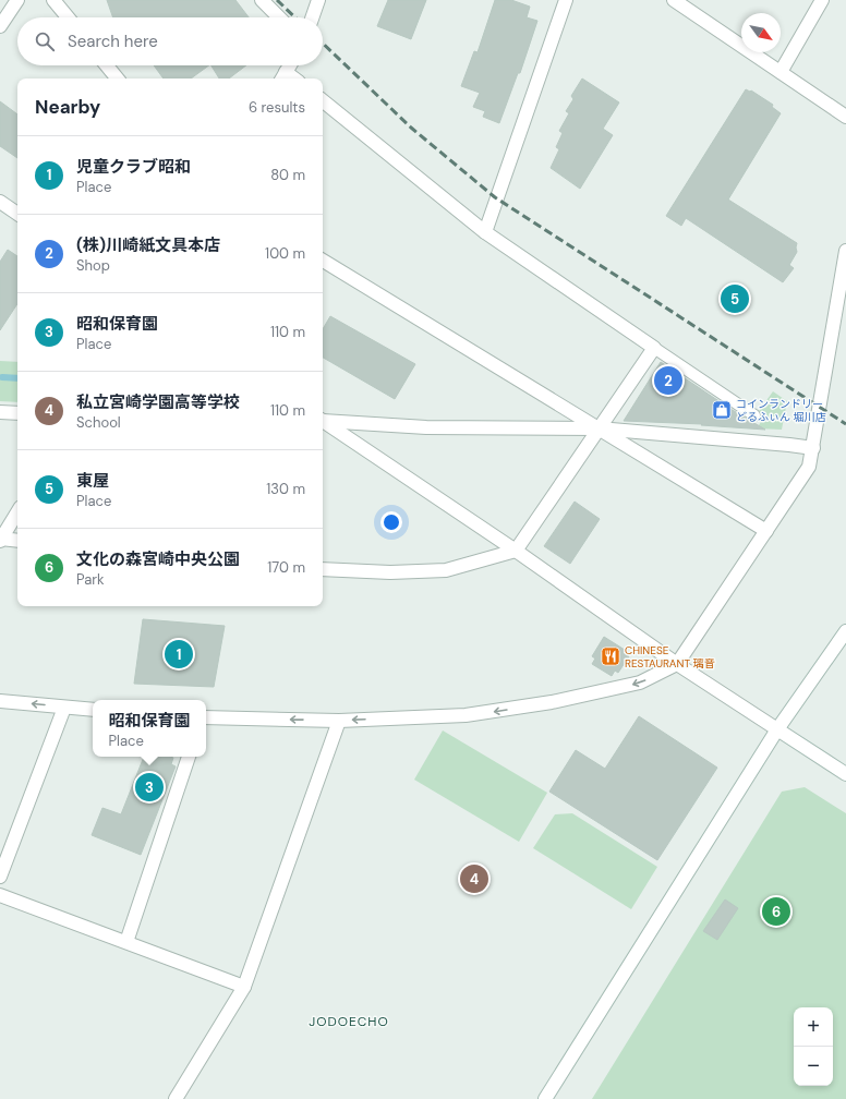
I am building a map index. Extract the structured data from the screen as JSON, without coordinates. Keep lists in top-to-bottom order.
{
  "districts": ["JODOECHO"],
  "places": {
    "shop": ["コインランドリー どるふぃん 堀川店"],
    "restaurant": ["CHINESE RESTAURANT 璃音"]
  },
  "north": "bottom right",
  "page": {
    "search": "Search here",
    "heading": ["Nearby", "6 results"],
    "list": [
      {
        "mark": "1",
        "name": "児童クラブ昭和",
        "note": "Place",
        "value": "80 m"
      },
      {
        "mark": "2",
        "name": "(株)川崎紙文具本店",
        "note": "Shop",
        "value": "100 m"
      },
      {
        "mark": "3",
        "name": "昭和保育園",
        "note": "Place",
        "value": "110 m"
      },
      {
        "mark": "4",
        "name": "私立宮崎学園高等学校",
        "note": "School",
        "value": "110 m"
      },
      {
        "mark": "5",
        "name": "東屋",
        "note": "Place",
        "value": "130 m"
      },
      {
        "mark": "6",
        "name": "文化の森宮崎中央公園",
        "note": "Park",
        "value": "170 m"
      }
    ],
    "pins": [
      "5",
      "2",
      "1",
      "3",
      "4",
      "6"
    ],
    "popup": ["昭和保育園", "Place"],
    "map_buttons": ["+", "−"]
  }
}
